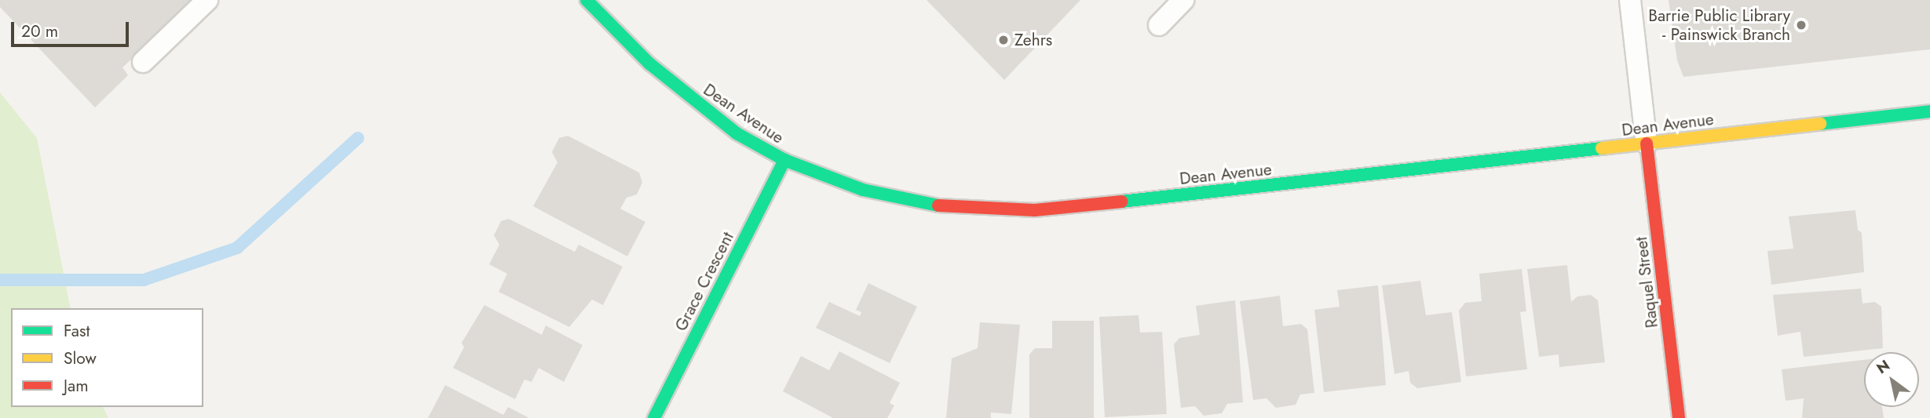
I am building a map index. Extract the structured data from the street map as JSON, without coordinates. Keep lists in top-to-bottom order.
{
  "streets": {
    "street": ["Dean Avenue", "Grace Crescent", "Raquel Street"]
  },
  "crossings": [
    ["Dean Avenue", "Grace Crescent"],
    ["Dean Avenue", "Raquel Street"]
  ],
  "places": ["Barrie Public Library - Painswick Branch", "Zehrs"],
  "legend": ["Fast", "Slow", "Jam"],
  "scale_bar": "20 m",
  "north": "top left"
}
